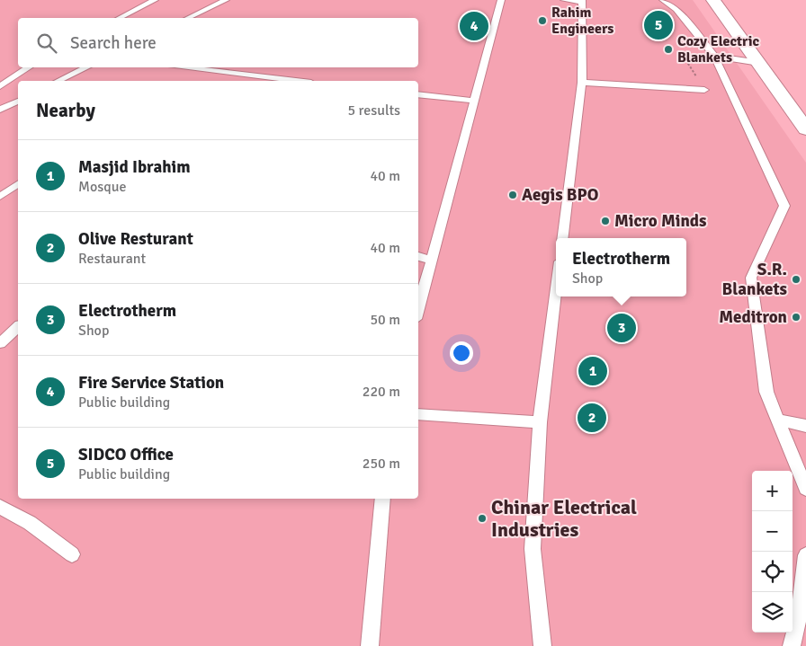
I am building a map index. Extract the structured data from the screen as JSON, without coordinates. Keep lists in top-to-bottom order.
{
  "places": [
    "Rahim Engineers",
    "Cozy Electric Blankets",
    "Aegis BPO",
    "Micro Minds",
    "S.R. Blankets",
    "Meditron",
    "Chinar Electrical Industries"
  ],
  "page": {
    "pins": [
      "5",
      "4",
      "3",
      "1",
      "2"
    ],
    "search": "Search here",
    "heading": ["Nearby", "5 results"],
    "list": [
      {
        "mark": "1",
        "name": "Masjid Ibrahim",
        "note": "Mosque",
        "value": "40 m"
      },
      {
        "mark": "2",
        "name": "Olive Resturant",
        "note": "Restaurant",
        "value": "40 m"
      },
      {
        "mark": "3",
        "name": "Electrotherm",
        "note": "Shop",
        "value": "50 m"
      },
      {
        "mark": "4",
        "name": "Fire Service Station",
        "note": "Public building",
        "value": "220 m"
      },
      {
        "mark": "5",
        "name": "SIDCO Office",
        "note": "Public building",
        "value": "250 m"
      }
    ],
    "popup": ["Electrotherm", "Shop"],
    "map_buttons": ["+", "−"]
  }
}
